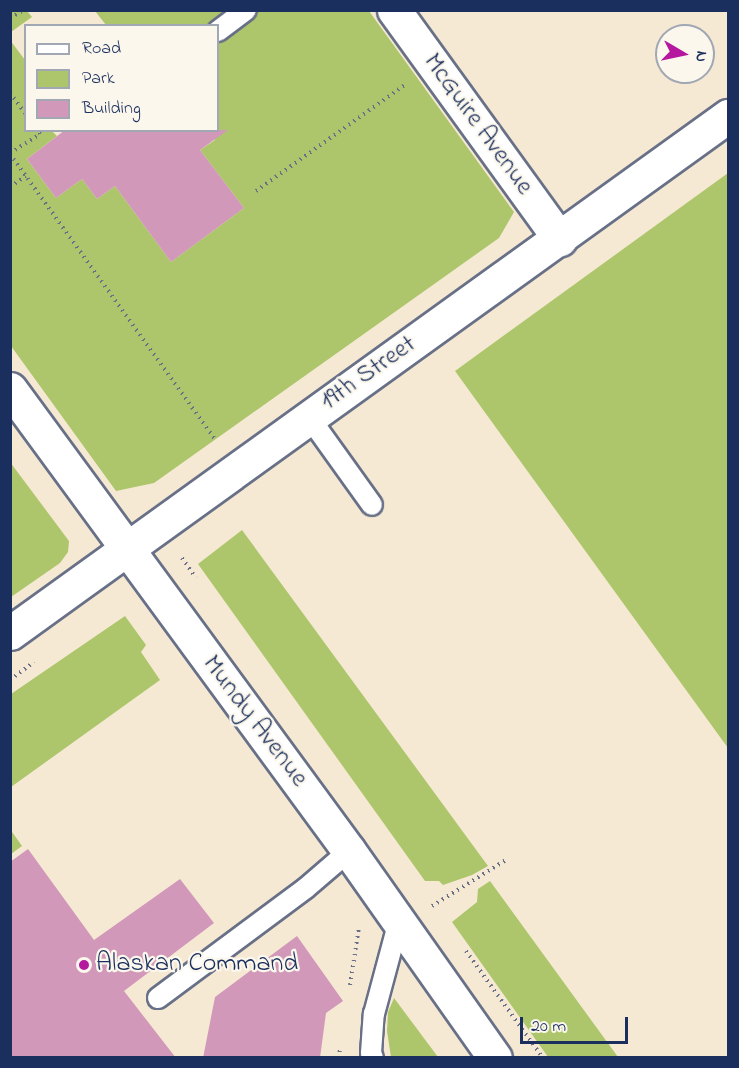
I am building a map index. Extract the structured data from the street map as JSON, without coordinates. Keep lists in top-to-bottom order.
{
  "streets": {
    "street": ["McGuire Avenue", "19th Street", "Mundy Avenue"]
  },
  "crossings": [
    ["McGuire Avenue", "19th Street"],
    ["19th Street", "Mundy Avenue"]
  ],
  "places": ["Alaskan Command"],
  "legend": ["Road", "Park", "Building"],
  "scale_bar": "20 m",
  "north": "right"
}
